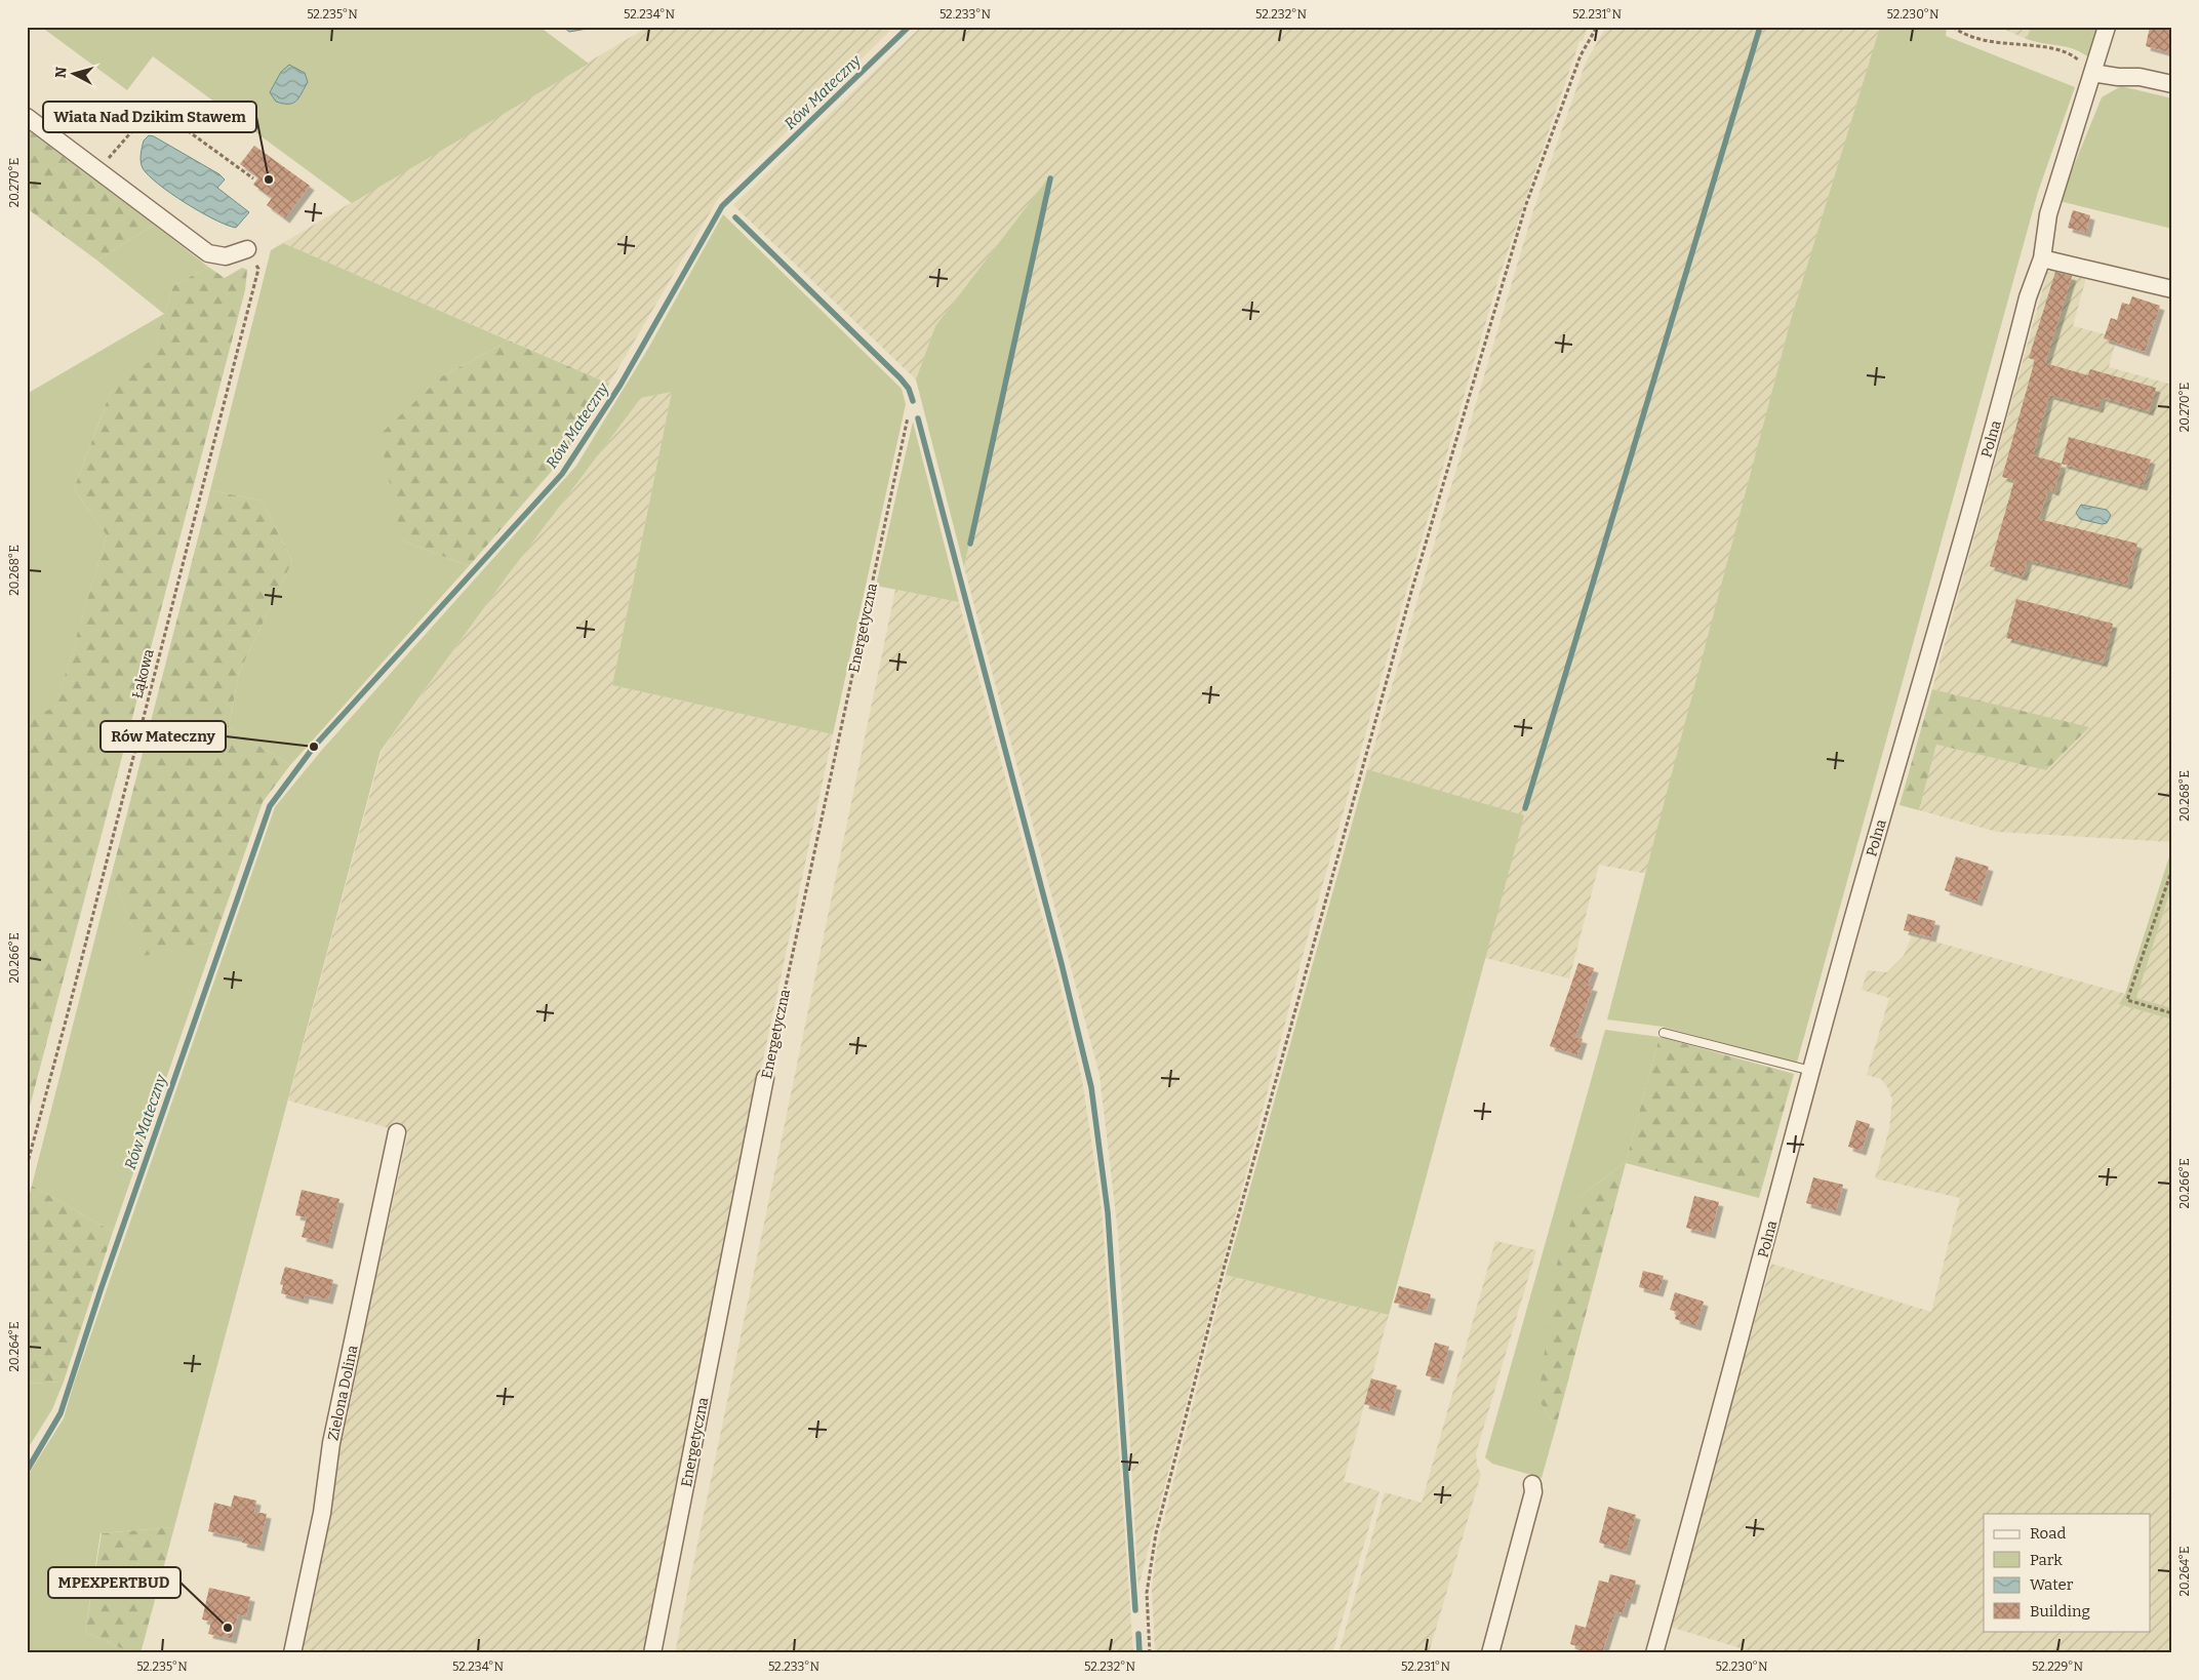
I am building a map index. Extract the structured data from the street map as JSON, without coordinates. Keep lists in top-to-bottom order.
{
  "streets": {
    "street": ["Polna", "Energetyczna", "Zielona Dolina"],
    "path": ["Łąkowa"]
  },
  "water": ["Rów Mateczny"],
  "places": ["Wiata Nad Dzikim Stawem", "Rów Mateczny", "MPEXPERTBUD"],
  "legend": [
    "Road",
    "Park",
    "Water",
    "Building"
  ],
  "north": "left",
  "coordinates": [
    "52.235°N",
    "52.234°N",
    "52.233°N",
    "52.232°N",
    "52.231°N",
    "52.230°N",
    "20.270°E",
    "20.268°E",
    "20.266°E",
    "20.264°E",
    "52.229°N"
  ]
}
